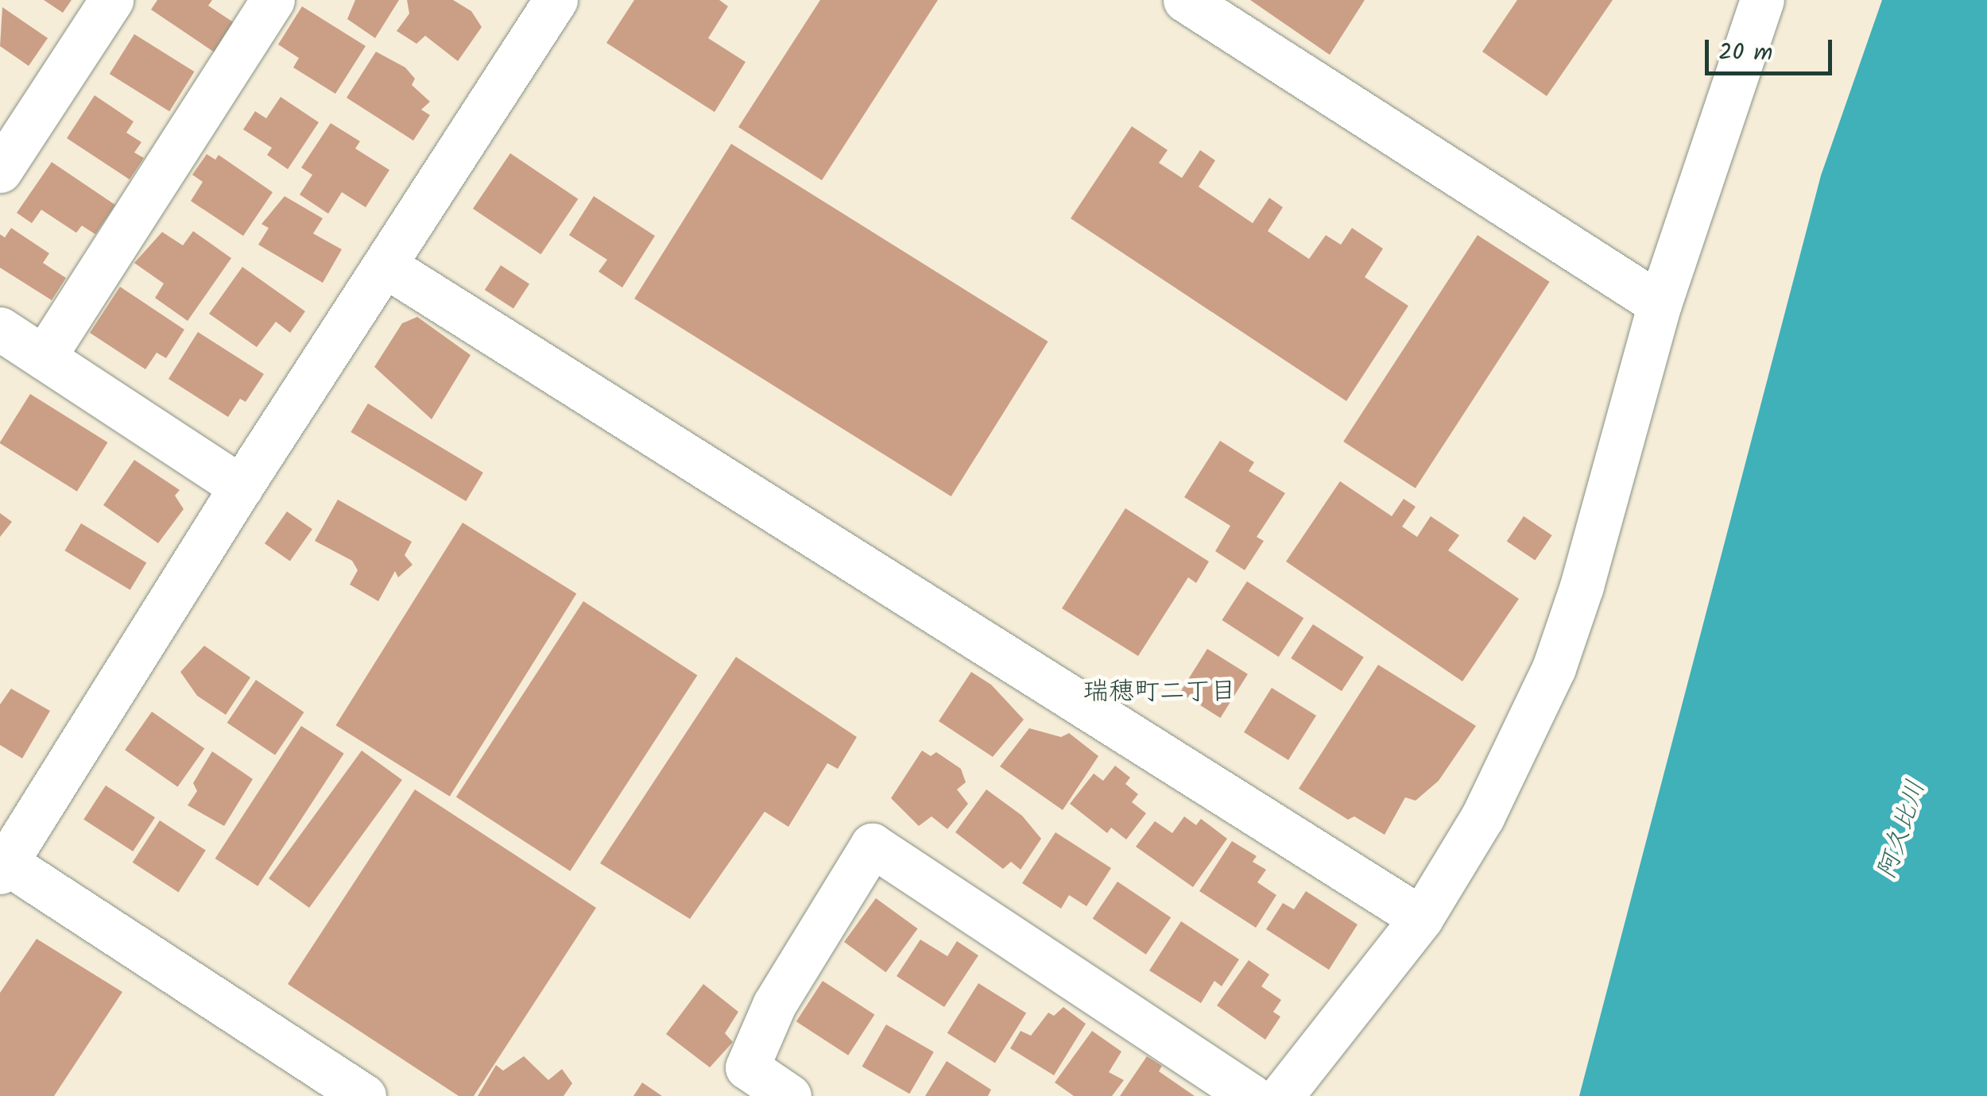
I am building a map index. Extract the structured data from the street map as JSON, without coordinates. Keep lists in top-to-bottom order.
{
  "districts": ["瑞穂町二丁目"],
  "water": ["阿久比川"],
  "scale_bar": "20 m"
}
